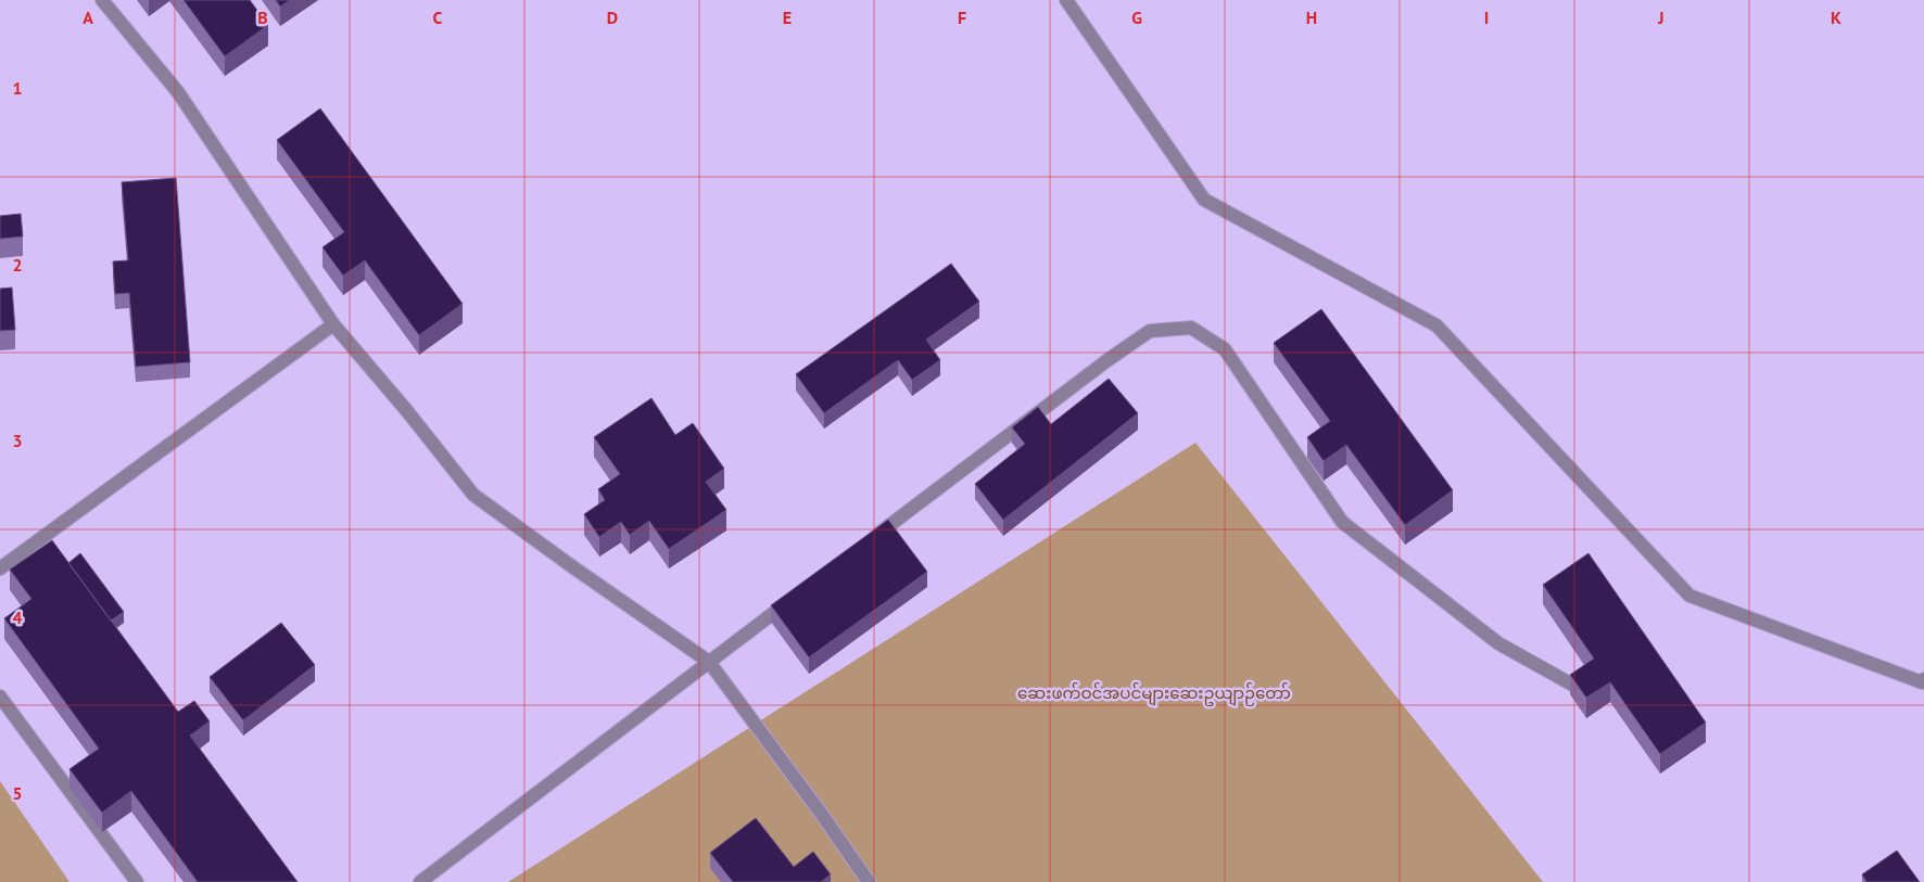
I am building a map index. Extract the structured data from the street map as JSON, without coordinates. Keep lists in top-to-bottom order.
{
  "parks": ["ဆေးဖက်ဝင်အပင်များဆေးဥယျာဉ်တော်"],
  "grid": {
    "columns": [
      "A",
      "B",
      "C",
      "D",
      "E",
      "F",
      "G",
      "H",
      "I",
      "J",
      "K"
    ],
    "rows": [
      "1",
      "2",
      "3",
      "4",
      "5"
    ]
  }
}
